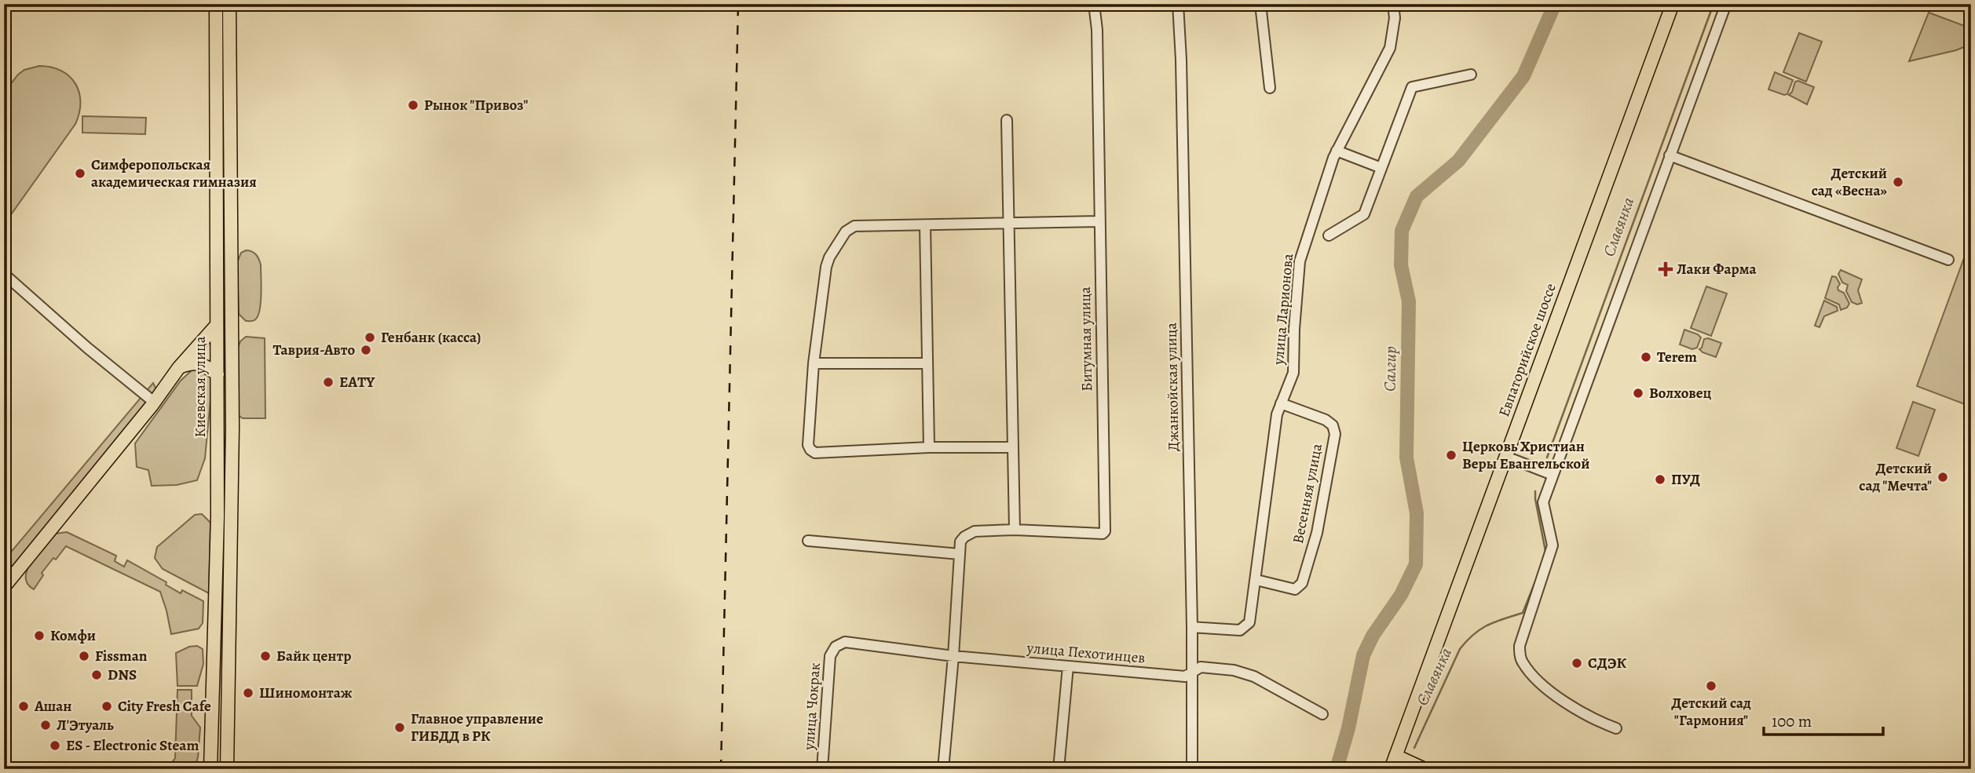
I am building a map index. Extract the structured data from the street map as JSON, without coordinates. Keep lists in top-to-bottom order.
{
  "streets": {
    "main road": ["Евпаторийское шоссе", "Киевская улица"],
    "street": [
      "улица Ларионова",
      "Битумная улица",
      "Джанкойская улица",
      "Весенняя улица",
      "улица Пехотинцев",
      "улица Чокрак"
    ]
  },
  "crossings": [
    ["улица Ларионова", "Джанкойская улица"],
    ["улица Ларионова", "Весенняя улица"],
    ["Джанкойская улица", "улица Пехотинцев"],
    ["улица Пехотинцев", "улица Чокрак"]
  ],
  "water": ["Славянка", "Салгир"],
  "places": {
    "other": [
      "Рынок \"Привоз\"",
      "Симферопольская академическая гимназия",
      "Детский сад «Весна»",
      "Генбанк (касса)",
      "Таврия-Авто",
      "Terem",
      "EАTY",
      "Волховец",
      "Церковь Христиан Веры Евангельской",
      "Детский сад \"Мечта\"",
      "ПУД",
      "Комфи",
      "Fissman",
      "Байк центр",
      "СДЭК",
      "DNS",
      "Детский сад \"Гармония\"",
      "Шиномонтаж",
      "Ашан",
      "City Fresh Cafe",
      "Л'Этуаль",
      "Главное управление ГИБДД в РК",
      "ES - Electronic Steam"
    ],
    "health": ["Лаки Фарма"]
  },
  "scale_bar": "100 m"
}
